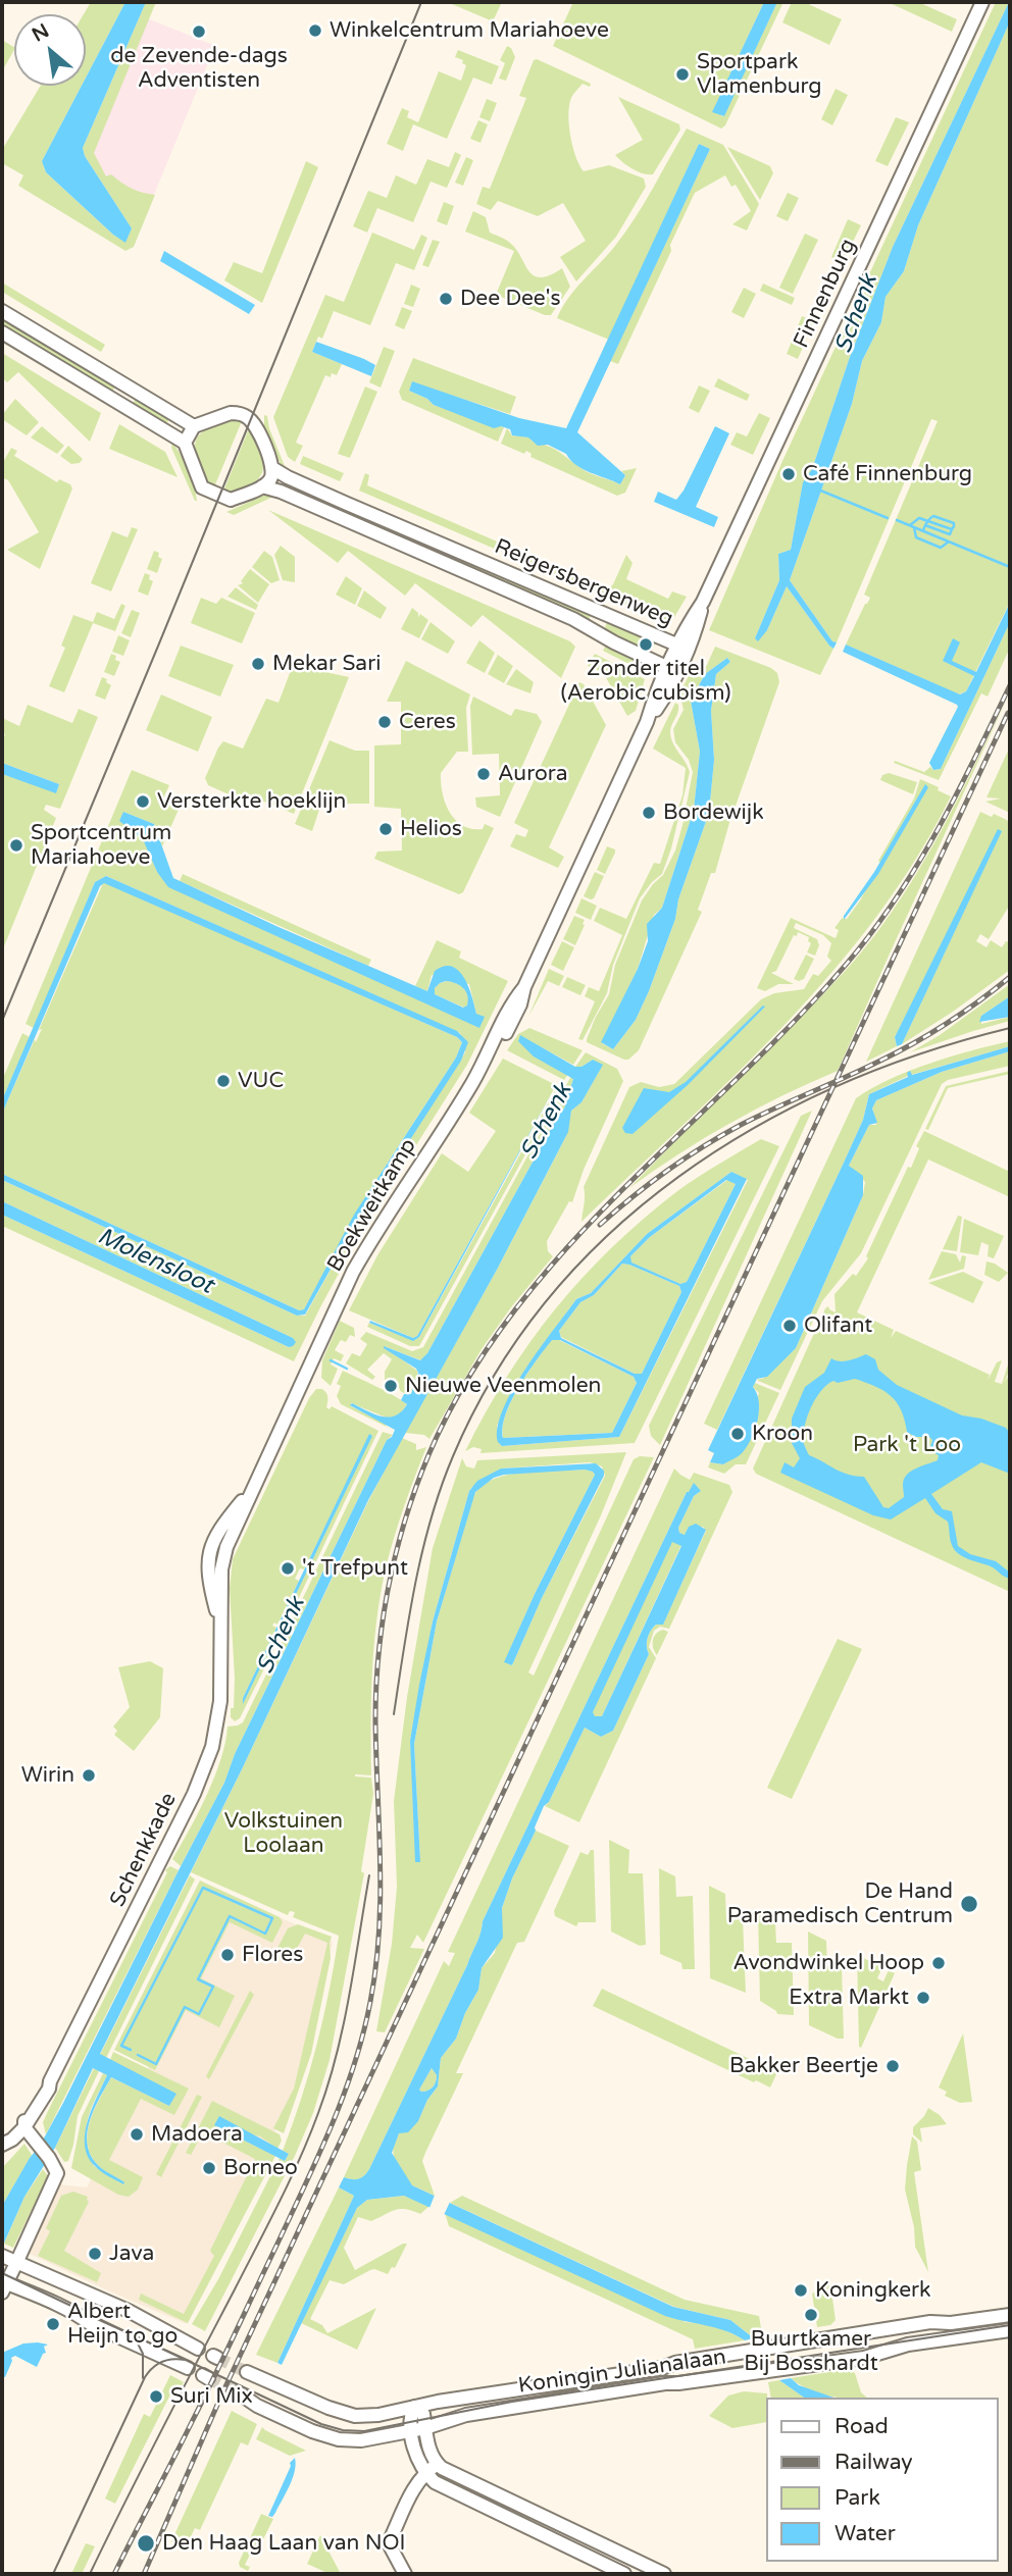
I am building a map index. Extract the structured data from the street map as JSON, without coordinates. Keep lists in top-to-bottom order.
{
  "streets": {
    "street": [
      "Finnenburg",
      "Reigersbergenweg",
      "Boekweitkamp",
      "Schenkkade",
      "Koningin Julianalaan"
    ]
  },
  "crossings": [
    ["Finnenburg", "Reigersbergenweg"],
    ["Finnenburg", "Boekweitkamp"],
    ["Reigersbergenweg", "Boekweitkamp"],
    ["Boekweitkamp", "Schenkkade"]
  ],
  "water": ["Schenk", "Molensloot"],
  "parks": ["Park 't Loo", "Volkstuinen Loolaan"],
  "places": [
    "Winkelcentrum Mariahoeve",
    "de Zevende-dags Adventisten",
    "Sportpark Vlamenburg",
    "Dee Dee's",
    "Café Finnenburg",
    "Zonder titel (Aerobic cubism)",
    "Mekar Sari",
    "Ceres",
    "Aurora",
    "Versterkte hoeklijn",
    "Bordewijk",
    "Helios",
    "Sportcentrum Mariahoeve",
    "VUC",
    "Olifant",
    "Nieuwe Veenmolen",
    "Kroon",
    "'t Trefpunt",
    "Wirin",
    "De Hand Paramedisch Centrum",
    "Flores",
    "Avondwinkel Hoop",
    "Extra Markt",
    "Bakker Beertje",
    "Madoera",
    "Borneo",
    "Java",
    "Koningkerk",
    "Buurtkamer Bij Bosshardt",
    "Albert Heijn to go",
    "Suri Mix",
    "Den Haag Laan van NOI"
  ],
  "legend": [
    "Road",
    "Railway",
    "Park",
    "Water"
  ],
  "north": "top left"
}
